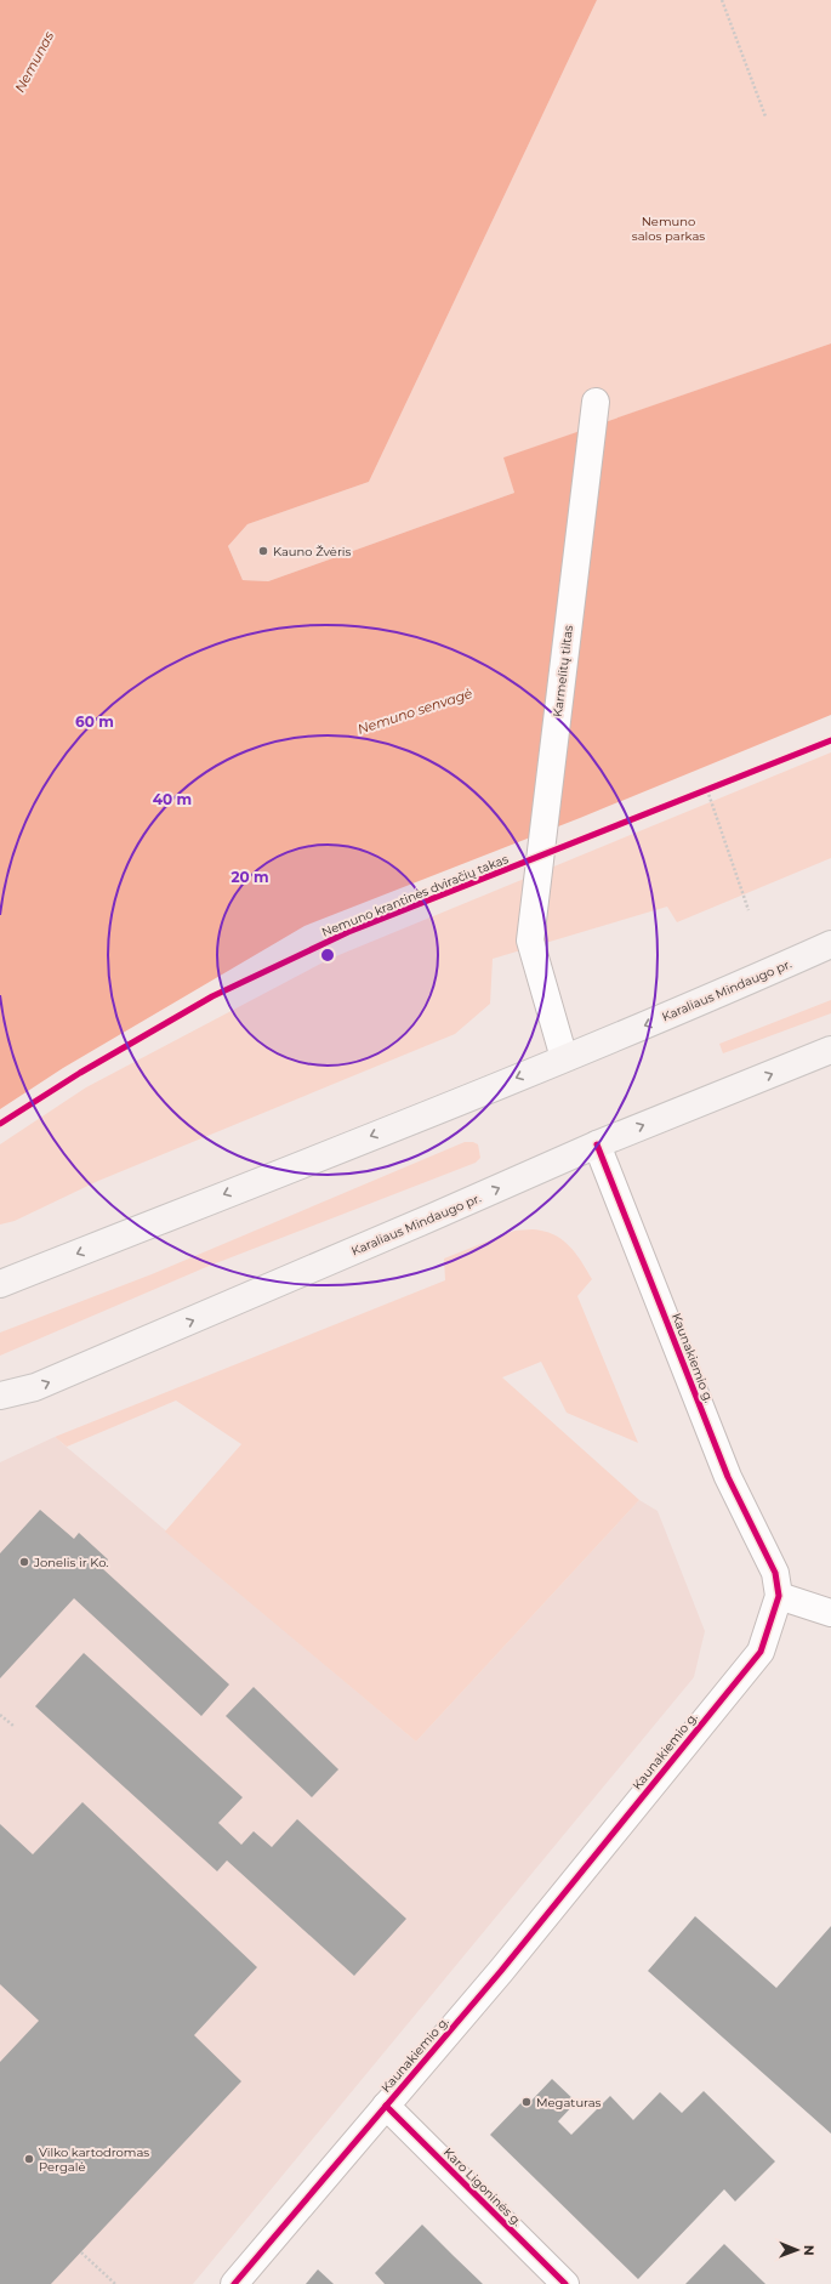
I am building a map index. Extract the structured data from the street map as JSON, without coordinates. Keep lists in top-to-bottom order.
{
  "streets": {
    "main road": ["Karaliaus Mindaugo pr."],
    "street": ["Karmelitų tiltas", "Kaunakiemio g.", "Karo Ligoninės g."],
    "cycle path": ["Nemuno krantinės dviračių takas"]
  },
  "crossings": [
    ["Karmelitų tiltas", "Karaliaus Mindaugo pr."],
    ["Karaliaus Mindaugo pr.", "Kaunakiemio g."],
    ["Kaunakiemio g.", "Karo Ligoninės g."]
  ],
  "water": ["Nemunas", "Nemuno senvagė"],
  "parks": ["Nemuno salos parkas"],
  "places": [
    "Kauno Žvėris",
    "Jonelis ir Ko.",
    "Megaturas",
    "Vilko kartodromas Pergalė"
  ],
  "north": "right",
  "rings": ["60 m", "40 m", "20 m"]
}
